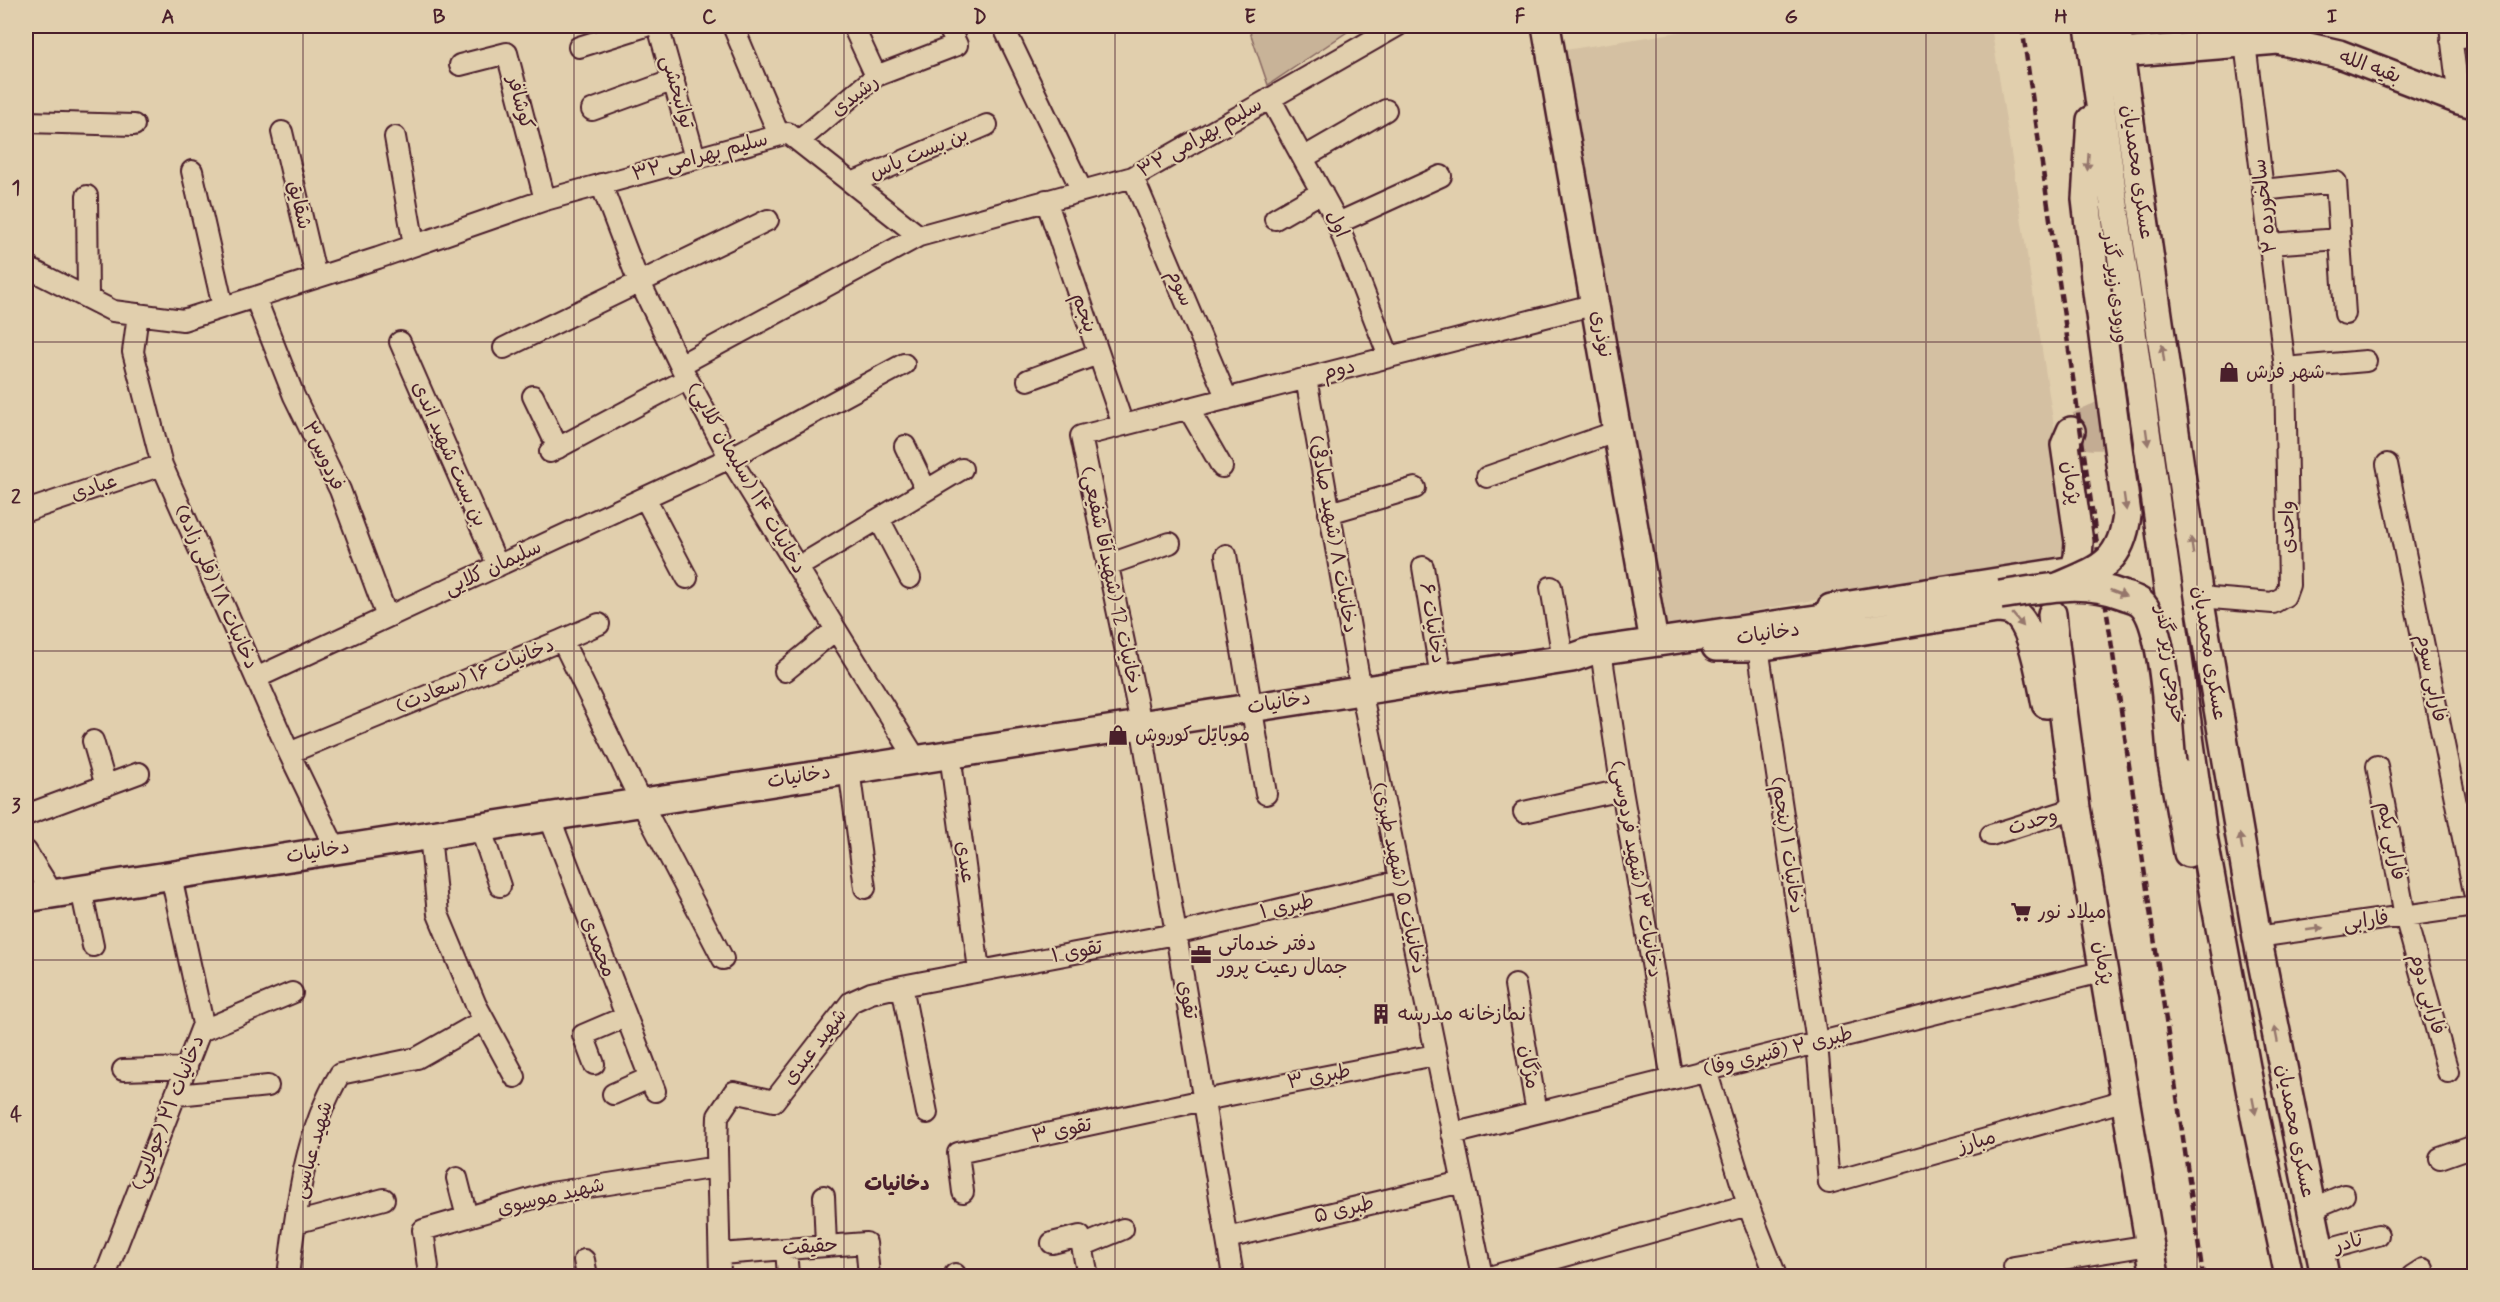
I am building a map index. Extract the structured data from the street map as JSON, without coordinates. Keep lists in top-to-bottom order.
{
  "streets": {
    "main road": [
      "بقیه الله",
      "عسکری محمدیان",
      "ورودی زیر گذر",
      "نوذری",
      "پژمان",
      "دخانیات",
      "خروجی زیر گذر"
    ],
    "street": [
      "توانبخشی",
      "رشیدی",
      "کوشافر",
      "سلیم بهرامی ۳۲",
      "بن بست یاس",
      "شقایق",
      "سالخورده ۲",
      "اول",
      "سوم",
      "پنجم",
      "دوم",
      "بن بست شهید اندی",
      "فردوس۳",
      "دخانیات ۱۴ (سلیمان کلایی)",
      "عبادی",
      "واحدی",
      "دخانیات ۸ (شهید صادقی)",
      "سلیمان کلایی",
      "دخانیات 12 (شهیدآقا شفیعی)",
      "دخانیات ۱۸ (قلی زاده)",
      "دخانیات ۶",
      "دخانیات ۱۶ (سعادت)",
      "فارابی سوم",
      "وحدت",
      "فارابی یکم",
      "دخانیات ۱ (پنجم)",
      "عبدی",
      "دخانیات ۳ (شهید فردوسی)",
      "دخانیات ۵ (شهید طبری)",
      "طبری ۱",
      "فارابی",
      "محمدی",
      "تقوی ۱",
      "فارابی دوم",
      "تقوی",
      "شهید عبدی",
      "طبری ۲ (قنبری وفا)",
      "مژگان",
      "طبری ۳",
      "دخانیات ۲۱ (جولایی)",
      "تقوی ۳",
      "مبارز",
      "شهید عباسی",
      "شهید موسوی",
      "طبری ۵",
      "نادر",
      "حقیقت"
    ]
  },
  "crossings": [
    ["بقیه الله", "عسکری محمدیان"],
    ["بقیه الله", "سالخورده ۲"],
    ["توانبخشی", "سلیم بهرامی ۳۲"],
    ["رشیدی", "سلیم بهرامی ۳۲"],
    ["کوشافر", "سلیم بهرامی ۳۲"],
    ["سلیم بهرامی ۳۲", "بن بست یاس"],
    ["سلیم بهرامی ۳۲", "شقایق"],
    ["سلیم بهرامی ۳۲", "اول"],
    ["سلیم بهرامی ۳۲", "سوم"],
    ["سلیم بهرامی ۳۲", "پنجم"],
    ["سلیم بهرامی ۳۲", "فردوس۳"],
    ["سلیم بهرامی ۳۲", "دخانیات ۱۴ (سلیمان کلایی)"],
    ["سلیم بهرامی ۳۲", "دخانیات ۱۸ (قلی زاده)"],
    ["عسکری محمدیان", "ورودی زیر گذر"],
    ["عسکری محمدیان", "واحدی"],
    ["عسکری محمدیان", "خروجی زیر گذر"],
    ["عسکری محمدیان", "فارابی"],
    ["عسکری محمدیان", "نادر"],
    ["سالخورده ۲", "واحدی"],
    ["اول", "دوم"],
    ["سوم", "دوم"],
    ["پنجم", "دوم"],
    ["نوذری", "دوم"],
    ["نوذری", "دخانیات"],
    ["دوم", "دخانیات ۸ (شهید صادقی)"],
    ["دوم", "دخانیات 12 (شهیدآقا شفیعی)"],
    ["بن بست شهید اندی", "سلیمان کلایی"],
    ["فردوس۳", "سلیمان کلایی"],
    ["دخانیات ۱۴ (سلیمان کلایی)", "سلیمان کلایی"],
    ["دخانیات ۱۴ (سلیمان کلایی)", "دخانیات"],
    ["پژمان", "دخانیات"],
    ["پژمان", "وحدت"],
    ["پژمان", "طبری ۲ (قنبری وفا)"],
    ["پژمان", "مبارز"],
    ["عبادی", "دخانیات ۱۸ (قلی زاده)"],
    ["دخانیات ۸ (شهید صادقی)", "دخانیات"],
    ["دخانیات ۸ (شهید صادقی)", "دخانیات ۵ (شهید طبری)"],
    ["سلیمان کلایی", "دخانیات ۱۸ (قلی زاده)"],
    ["دخانیات 12 (شهیدآقا شفیعی)", "دخانیات"],
    ["دخانیات 12 (شهیدآقا شفیعی)", "تقوی"],
    ["دخانیات ۱۸ (قلی زاده)", "دخانیات"],
    ["دخانیات ۱۸ (قلی زاده)", "دخانیات ۱۶ (سعادت)"],
    ["دخانیات ۶", "دخانیات"],
    ["دخانیات", "دخانیات ۱۶ (سعادت)"],
    ["دخانیات", "عبدی"],
    ["دخانیات", "دخانیات ۳ (شهید فردوسی)"],
    ["دخانیات", "دخانیات ۵ (شهید طبری)"],
    ["دخانیات", "محمدی"],
    ["دخانیات", "تقوی"],
    ["دخانیات", "دخانیات ۲۱ (جولایی)"],
    ["فارابی یکم", "فارابی"],
    ["فارابی یکم", "فارابی دوم"],
    ["دخانیات ۱ (پنجم)", "طبری ۲ (قنبری وفا)"],
    ["دخانیات ۱ (پنجم)", "مبارز"],
    ["عبدی", "تقوی ۱"],
    ["عبدی", "شهید عبدی"],
    ["دخانیات ۳ (شهید فردوسی)", "طبری ۲ (قنبری وفا)"],
    ["دخانیات ۵ (شهید طبری)", "طبری ۱"],
    ["دخانیات ۵ (شهید طبری)", "طبری ۲ (قنبری وفا)"],
    ["دخانیات ۵ (شهید طبری)", "طبری ۳"],
    ["دخانیات ۵ (شهید طبری)", "طبری ۵"],
    ["طبری ۱", "تقوی ۱"],
    ["طبری ۱", "تقوی"],
    ["فارابی", "فارابی دوم"],
    ["تقوی ۱", "تقوی"],
    ["تقوی ۱", "شهید عبدی"],
    ["تقوی", "طبری ۳"],
    ["تقوی", "تقوی ۳"],
    ["تقوی", "طبری ۵"],
    ["شهید عبدی", "شهید موسوی"],
    ["شهید عبدی", "حقیقت"],
    ["طبری ۲ (قنبری وفا)", "مژگان"],
    ["طبری ۳", "تقوی ۳"]
  ],
  "one_way": ["فارابی"],
  "districts": ["دخانیات"],
  "places": {
    "shop": ["شهر فرش", "موبایل کوروش"],
    "supermarket": ["میلاد نور"],
    "office": ["دفتر خدماتی جمال رعیت پرور"],
    "building": ["نمازخانه مدرسه"]
  },
  "grid": {
    "columns": [
      "A",
      "B",
      "C",
      "D",
      "E",
      "F",
      "G",
      "H",
      "I"
    ],
    "rows": [
      "1",
      "2",
      "3",
      "4"
    ]
  }
}
